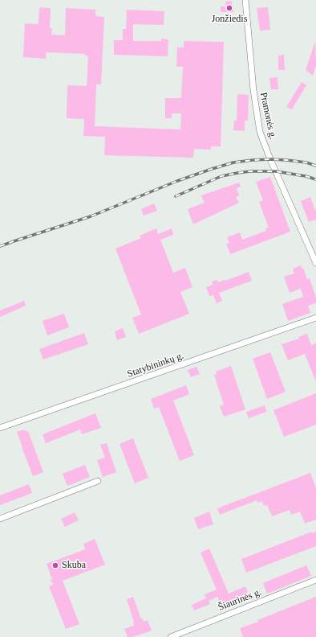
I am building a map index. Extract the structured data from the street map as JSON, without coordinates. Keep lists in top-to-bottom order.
{
  "streets": {
    "street": ["Pramonės g.", "Statybininkų g.", "Šiaurinės g."]
  },
  "places": ["Jonžiedis", "Skuba"]
}
